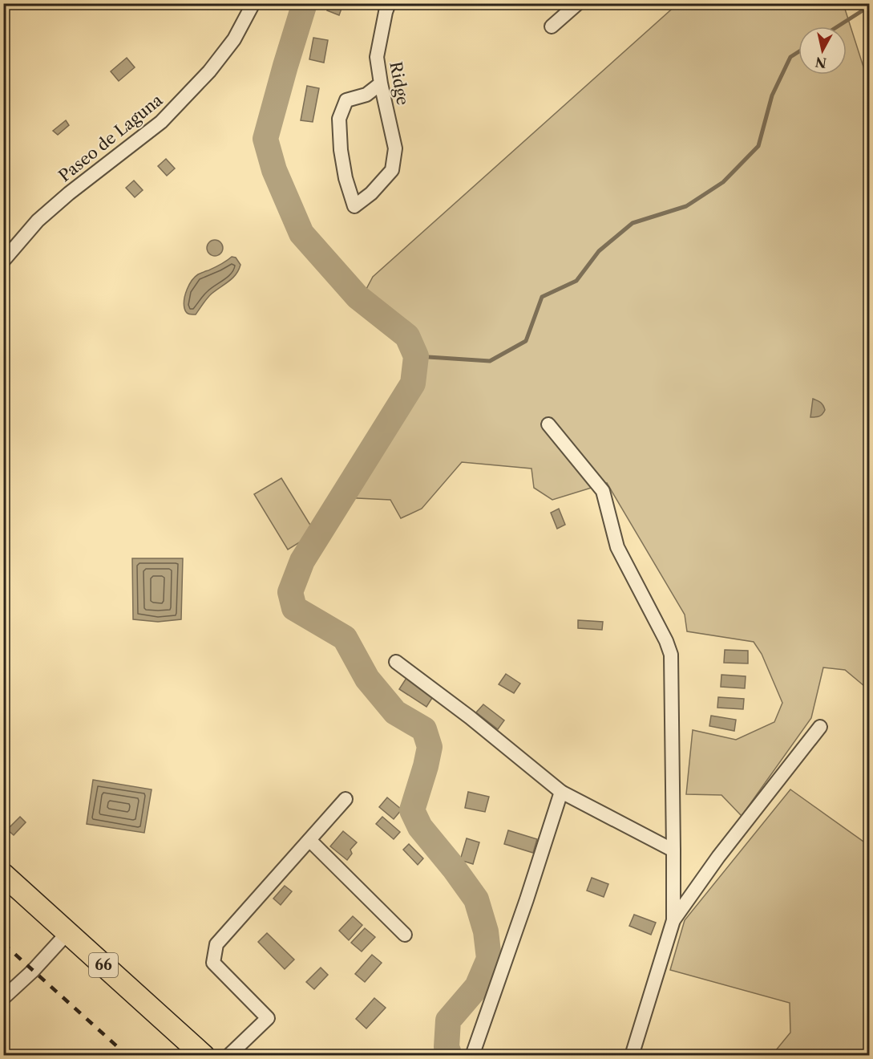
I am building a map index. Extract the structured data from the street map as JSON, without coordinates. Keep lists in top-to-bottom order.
{
  "streets": {
    "main road": ["66"],
    "street": ["Ridge", "Paseo de Laguna"]
  },
  "north": "bottom"
}
